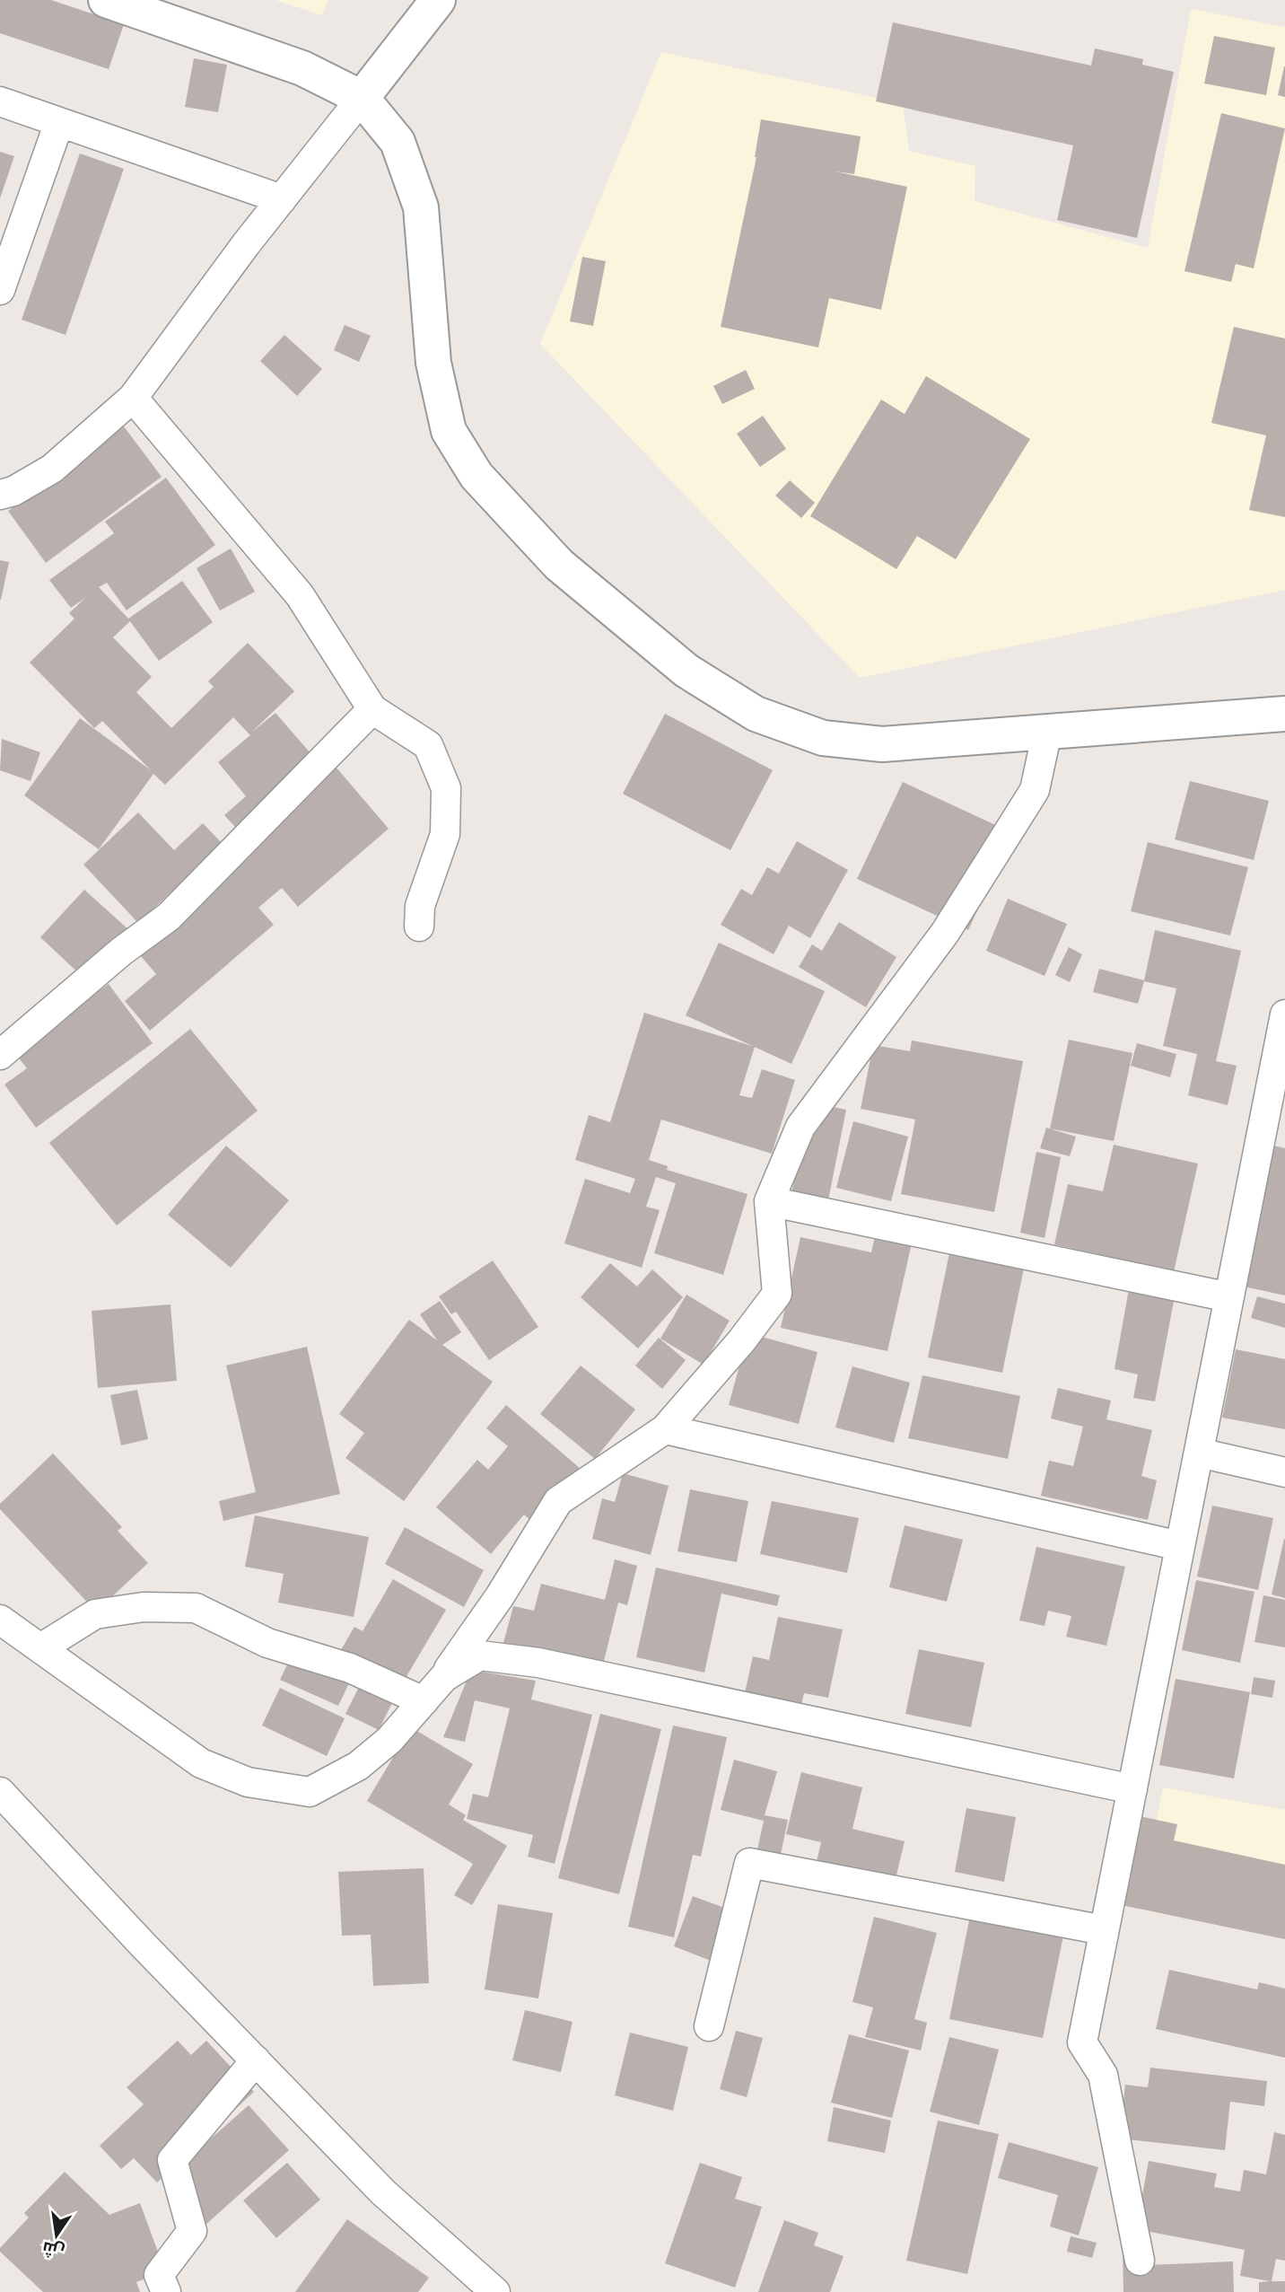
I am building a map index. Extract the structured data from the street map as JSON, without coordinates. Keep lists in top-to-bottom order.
{
  "north": "bottom"
}
